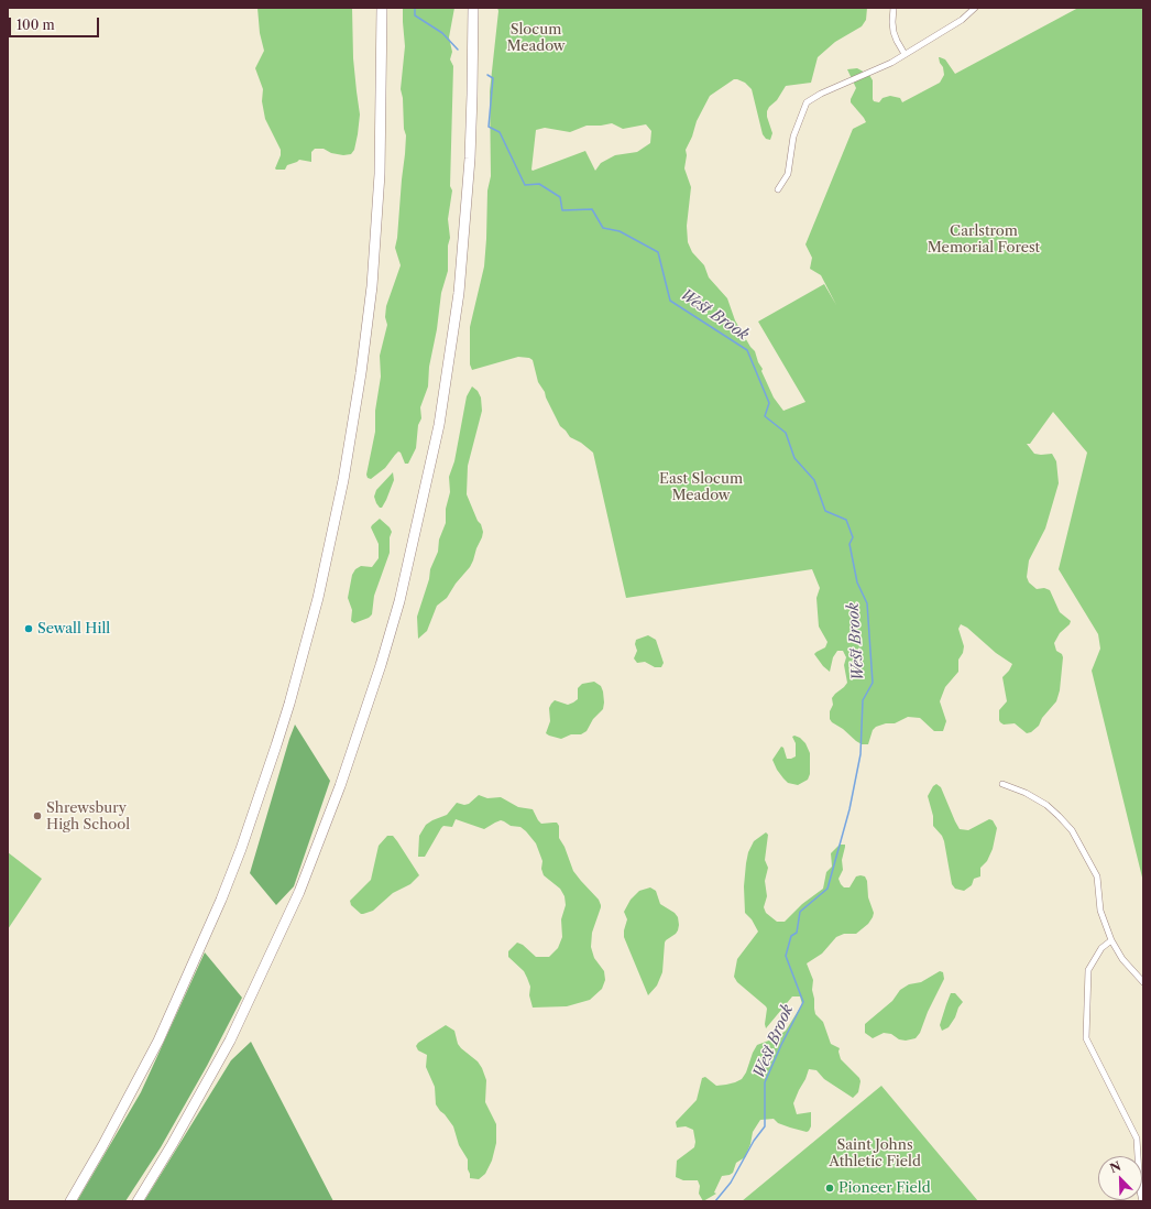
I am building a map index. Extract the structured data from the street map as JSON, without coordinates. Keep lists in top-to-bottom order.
{
  "water": ["West Brook"],
  "parks": [
    "Slocum Meadow",
    "Carlstrom Memorial Forest",
    "East Slocum Meadow",
    "Saint Johns Athletic Field"
  ],
  "places": ["Sewall Hill", "Shrewsbury High School", "Pioneer Field"],
  "scale_bar": "100 m",
  "north": "top left"
}
